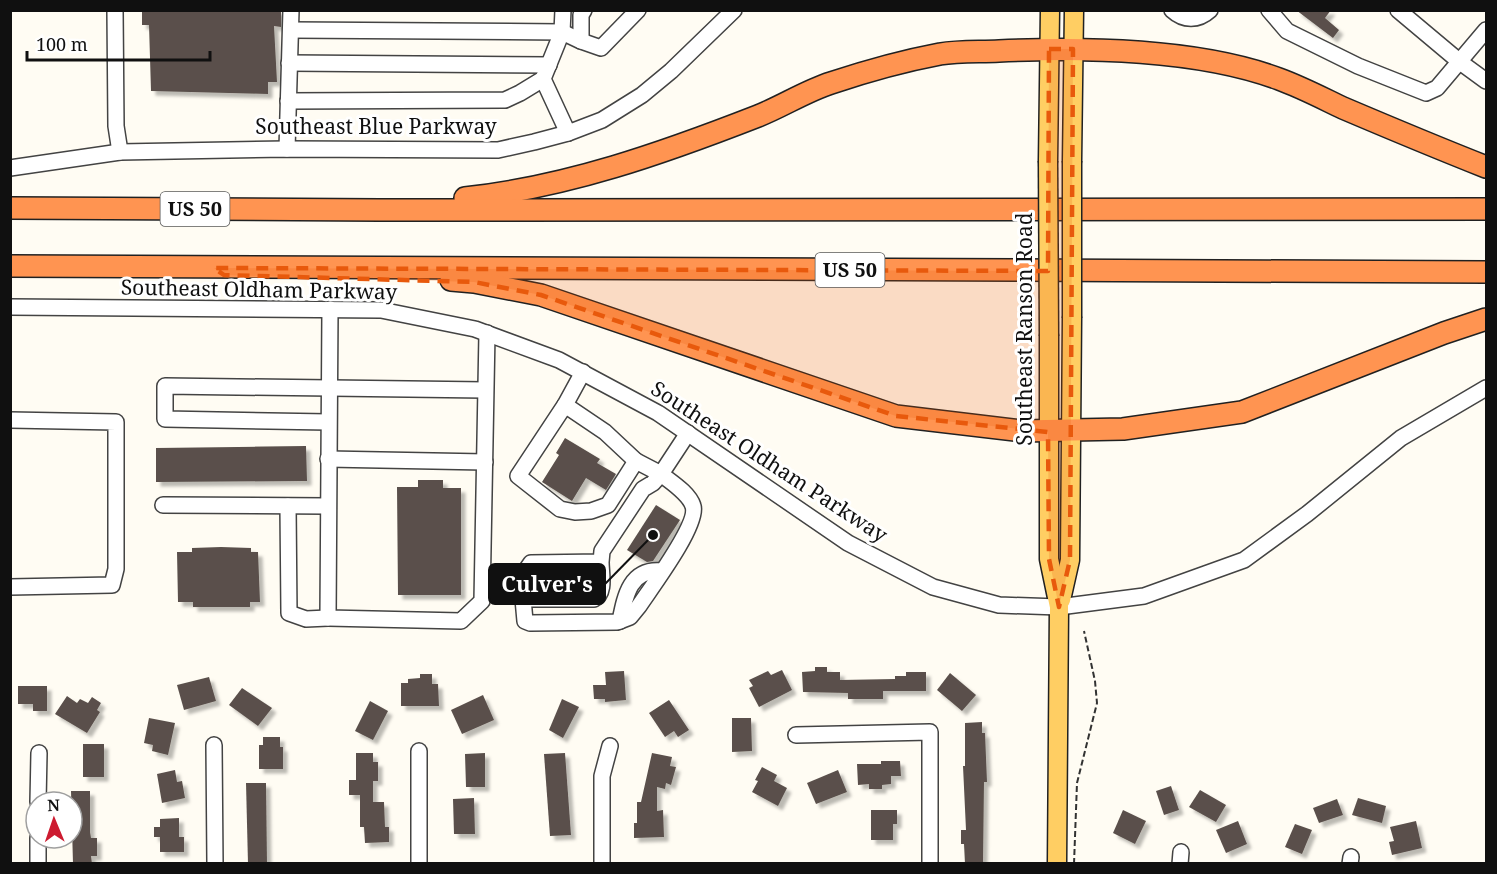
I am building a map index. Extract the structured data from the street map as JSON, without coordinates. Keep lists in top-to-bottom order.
{
  "streets": {
    "highway": ["US 50"],
    "main road": ["Southeast Ranson Road"],
    "street": ["Southeast Blue Parkway", "Southeast Oldham Parkway"]
  },
  "crossings": [
    ["Southeast Oldham Parkway", "Southeast Ranson Road"]
  ],
  "places": ["Culver's"],
  "scale_bar": "100 m",
  "north": "top"
}
